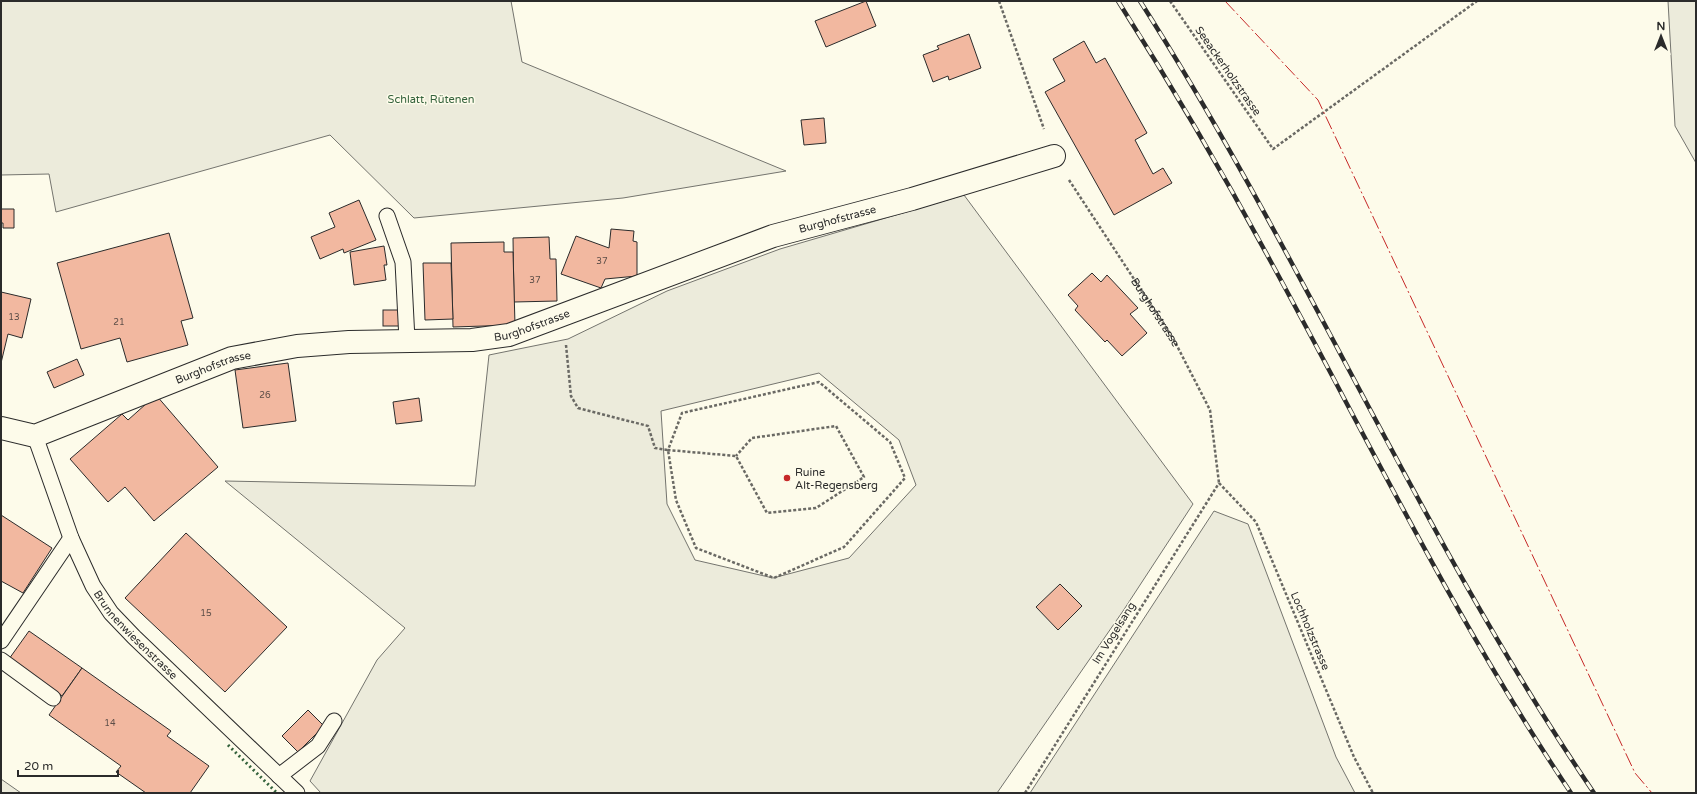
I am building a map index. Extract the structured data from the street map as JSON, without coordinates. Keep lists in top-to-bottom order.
{
  "streets": {
    "street": ["Burghofstrasse"],
    "lane": ["Brunnenwiesenstrasse"],
    "path": ["Seeackerholzstrasse", "Lochholzstrasse", "Im Vogelsang"]
  },
  "crossings": [
    ["Burghofstrasse", "Lochholzstrasse"],
    ["Burghofstrasse", "Im Vogelsang"],
    ["Burghofstrasse", "Brunnenwiesenstrasse"],
    ["Lochholzstrasse", "Im Vogelsang"]
  ],
  "parks": ["Schlatt, Rütenen"],
  "places": ["Ruine Alt-Regensberg"],
  "house_numbers": [
    "37",
    "37",
    "13",
    "21",
    "26",
    "15",
    "14"
  ],
  "scale_bar": "20 m",
  "north": "top"
}
